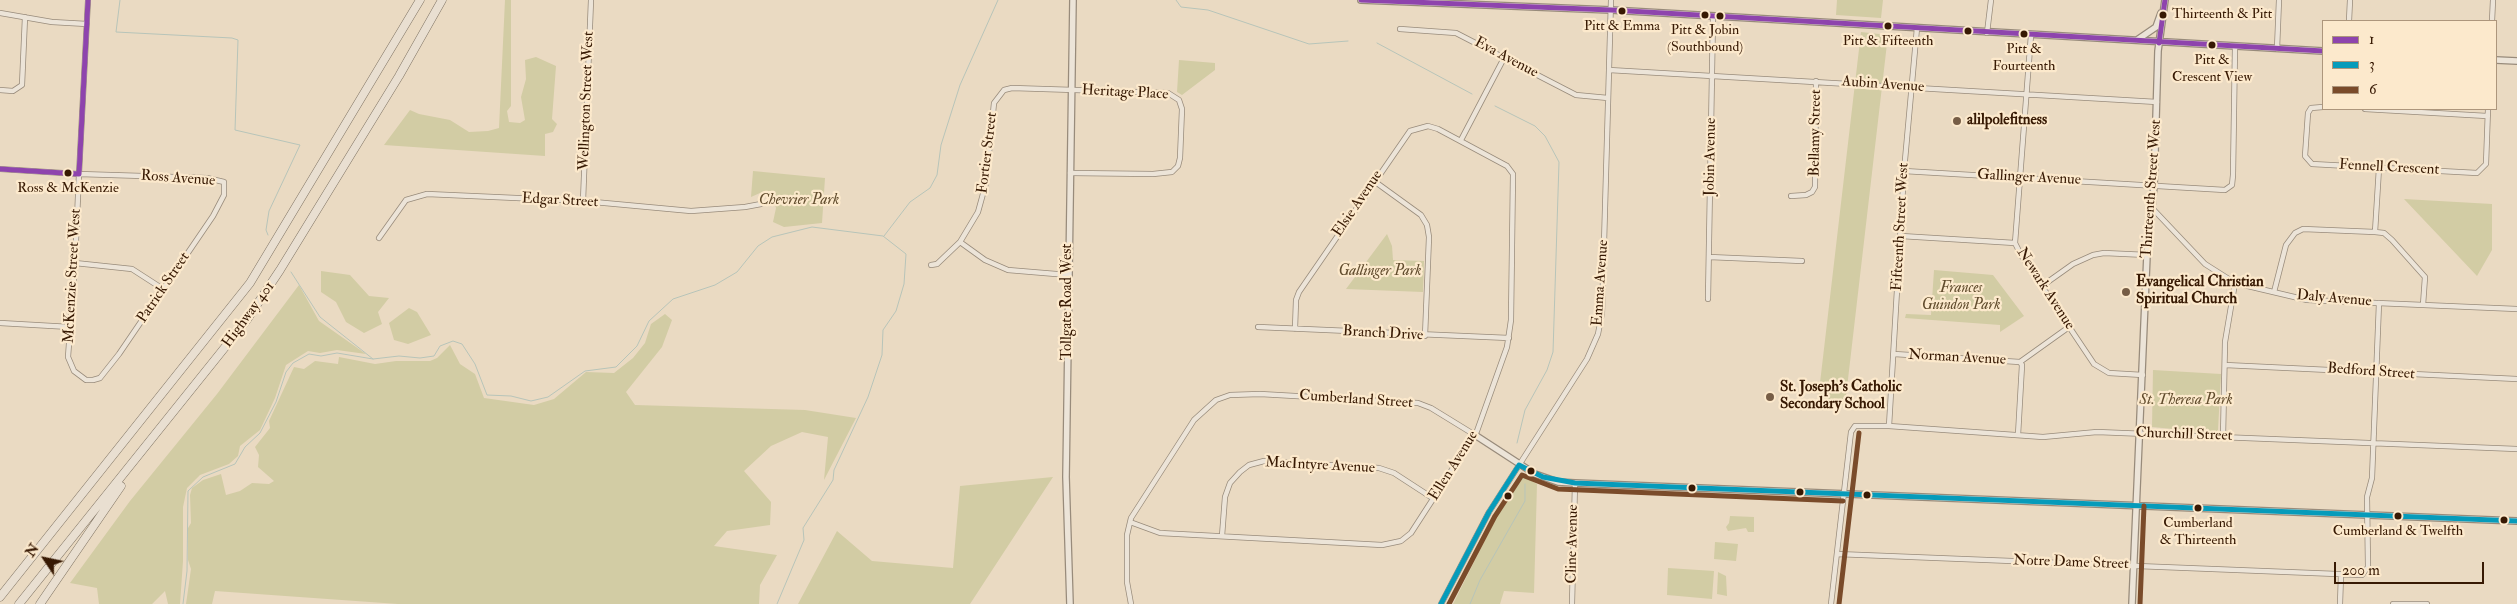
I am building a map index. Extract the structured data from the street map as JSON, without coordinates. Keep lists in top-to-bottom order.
{
  "streets": {
    "highway": ["Highway 401"],
    "street": [
      "Eva Avenue",
      "Aubin Avenue",
      "Heritage Place",
      "Wellington Street West",
      "Bellamy Street",
      "Fortier Street",
      "Jobin Avenue",
      "Fennell Crescent",
      "Gallinger Avenue",
      "Ross Avenue",
      "Thirteenth Street West",
      "Edgar Street",
      "Elsie Avenue",
      "Fifteenth Street West",
      "McKenzie Street West",
      "Emma Avenue",
      "Patrick Street",
      "Newark Avenue",
      "Daly Avenue",
      "Tollgate Road West",
      "Branch Drive",
      "Norman Avenue",
      "Bedford Street",
      "Cumberland Street",
      "Churchill Street",
      "MacIntyre Avenue",
      "Ellen Avenue",
      "Cline Avenue",
      "Notre Dame Street"
    ]
  },
  "crossings": [
    ["Eva Avenue", "Emma Avenue"],
    ["Aubin Avenue", "Bellamy Street"],
    ["Aubin Avenue", "Jobin Avenue"],
    ["Aubin Avenue", "Thirteenth Street West"],
    ["Aubin Avenue", "Fifteenth Street West"],
    ["Aubin Avenue", "Emma Avenue"],
    ["Heritage Place", "Fortier Street"],
    ["Heritage Place", "Tollgate Road West"],
    ["Wellington Street West", "Edgar Street"],
    ["Fortier Street", "Tollgate Road West"],
    ["Gallinger Avenue", "Thirteenth Street West"],
    ["Gallinger Avenue", "Fifteenth Street West"],
    ["Ross Avenue", "McKenzie Street West"],
    ["Ross Avenue", "Patrick Street"],
    ["Thirteenth Street West", "Newark Avenue"],
    ["Thirteenth Street West", "Daly Avenue"],
    ["Thirteenth Street West", "Cumberland Street"],
    ["Thirteenth Street West", "Churchill Street"],
    ["Thirteenth Street West", "Notre Dame Street"],
    ["Elsie Avenue", "Branch Drive"],
    ["Elsie Avenue", "Ellen Avenue"],
    ["Fifteenth Street West", "Newark Avenue"],
    ["Fifteenth Street West", "Norman Avenue"],
    ["Fifteenth Street West", "Churchill Street"],
    ["McKenzie Street West", "Patrick Street"],
    ["Emma Avenue", "Cumberland Street"],
    ["Newark Avenue", "Norman Avenue"],
    ["Branch Drive", "Ellen Avenue"],
    ["Cumberland Street", "Churchill Street"],
    ["Cumberland Street", "Ellen Avenue"],
    ["Cumberland Street", "Cline Avenue"],
    ["Cumberland Street", "Notre Dame Street"],
    ["MacIntyre Avenue", "Ellen Avenue"]
  ],
  "parks": [
    "Chevrier Park",
    "Gallinger Park",
    "Frances Guindon Park",
    "St. Theresa Park"
  ],
  "places": [
    "Pitt & Emma",
    "Pitt & Jobin (Southbound)",
    "Thirteenth & Pitt",
    "Pitt & Fifteenth",
    "Pitt & Fourteenth",
    "Pitt & Crescent View",
    "alilpolefitness",
    "Ross & McKenzie",
    "Evangelical Christian Spiritual Church",
    "St. Joseph's Catholic Secondary School",
    "Cumberland & Thirteenth",
    "Cumberland & Twelfth"
  ],
  "lines": ["transit line 1", "transit line 6", "transit line 3"],
  "legend": ["1", "3", "6"],
  "scale_bar": "200 m",
  "north": "top left"
}
